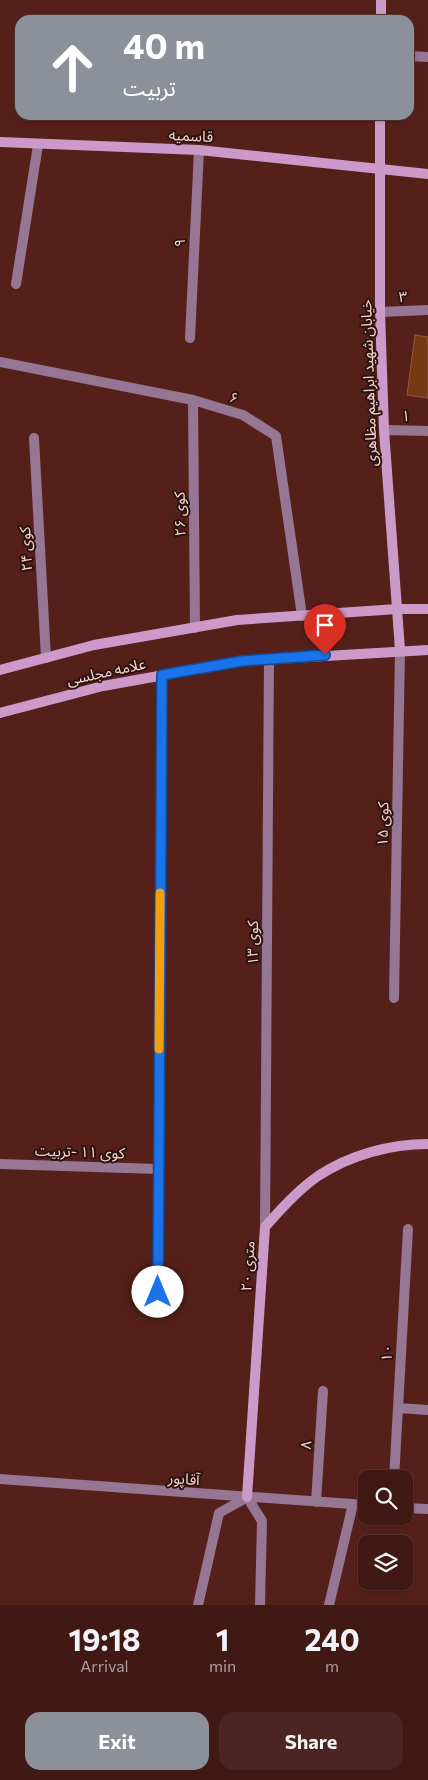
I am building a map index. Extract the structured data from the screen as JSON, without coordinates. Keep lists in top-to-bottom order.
{
  "streets": {
    "main road": [
      "قاسمیه",
      "خیابان شهید ابراهیم مظاهری",
      "علامه مجلسی",
      "۲۰ متری"
    ],
    "street": [
      "۹",
      "۳",
      "۶",
      "۱",
      "کوی ۲۶",
      "کوی ۲۴",
      "کوی ۱۵",
      "کوی ۱۳",
      "کوی ۱۱ -تربیت",
      "۱۰",
      "۸",
      "آقاپور"
    ]
  },
  "crossings": [
    ["قاسمیه", "۹"],
    ["قاسمیه", "خیابان شهید ابراهیم مظاهری"],
    ["۳", "خیابان شهید ابراهیم مظاهری"],
    ["خیابان شهید ابراهیم مظاهری", "۱"],
    ["خیابان شهید ابراهیم مظاهری", "علامه مجلسی"],
    ["خیابان شهید ابراهیم مظاهری", "کوی ۱۵"],
    ["۶", "کوی ۲۶"],
    ["۶", "علامه مجلسی"],
    ["کوی ۲۶", "علامه مجلسی"],
    ["کوی ۲۴", "علامه مجلسی"],
    ["علامه مجلسی", "کوی ۱۵"],
    ["علامه مجلسی", "کوی ۱۳"],
    ["کوی ۱۳", "۲۰ متری"],
    ["۲۰ متری", "آقاپور"],
    ["۸", "آقاپور"]
  ],
  "page": {
    "turn": ["40 m", "تربیت"],
    "eta": [
      "19:18",
      "Arrival",
      "1",
      "min",
      "240",
      "m"
    ],
    "buttons": ["Exit", "Share"]
  }
}
